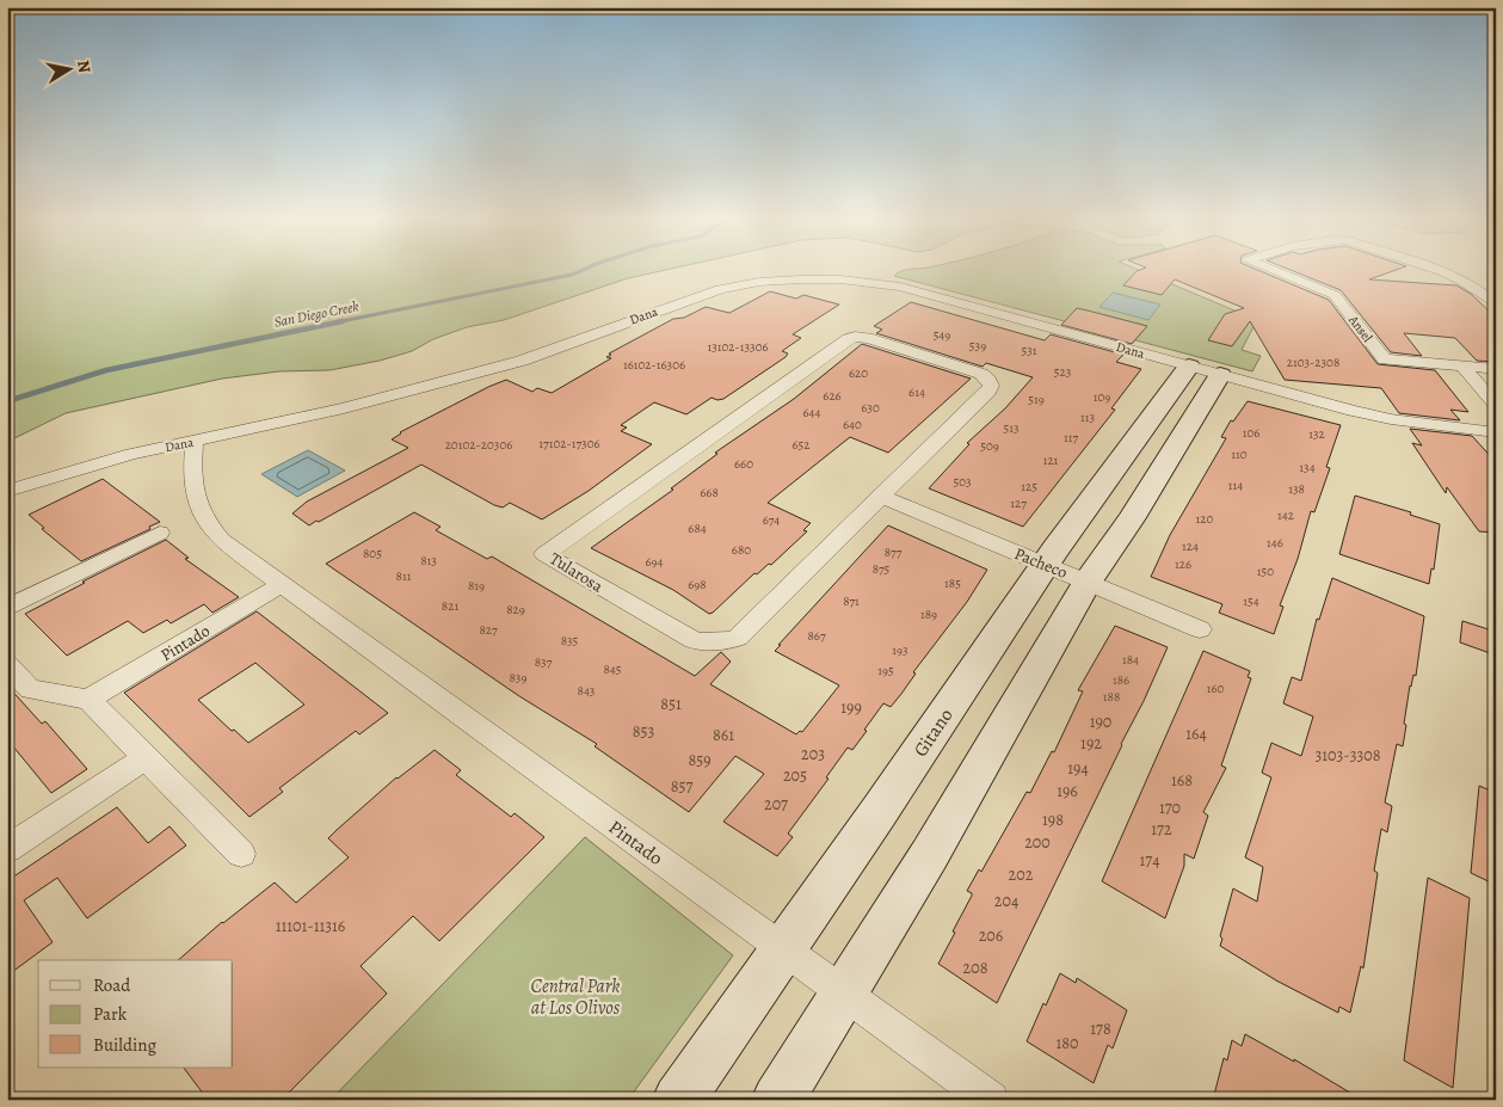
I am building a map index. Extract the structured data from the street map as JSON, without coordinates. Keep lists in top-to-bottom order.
{
  "streets": {
    "street": [
      "Dana",
      "Ansel",
      "Pacheco",
      "Tularosa",
      "Pintado",
      "Gitano"
    ]
  },
  "crossings": [
    ["Dana", "Pintado"],
    ["Dana", "Gitano"],
    ["Pacheco", "Tularosa"],
    ["Pacheco", "Gitano"],
    ["Pintado", "Gitano"]
  ],
  "water": ["San Diego Creek"],
  "parks": ["Central Park at Los Olivos"],
  "house_numbers": [
    "549",
    "539",
    "13102-13306",
    "531",
    "2103-2308",
    "16102-16306",
    "523",
    "620",
    "614",
    "626",
    "109",
    "519",
    "630",
    "644",
    "113",
    "640",
    "513",
    "106",
    "132",
    "117",
    "17102-17306",
    "20102-20306",
    "652",
    "509",
    "110",
    "121",
    "660",
    "134",
    "503",
    "114",
    "125",
    "138",
    "668",
    "127",
    "142",
    "120",
    "674",
    "684",
    "146",
    "124",
    "680",
    "877",
    "805",
    "813",
    "694",
    "126",
    "875",
    "150",
    "811",
    "185",
    "698",
    "819",
    "871",
    "154",
    "821",
    "829",
    "189",
    "827",
    "867",
    "835",
    "193",
    "184",
    "837",
    "845",
    "195",
    "839",
    "186",
    "160",
    "843",
    "188",
    "851",
    "199",
    "190",
    "853",
    "164",
    "861",
    "192",
    "203",
    "3103-3308",
    "859",
    "194",
    "205",
    "168",
    "857",
    "196",
    "207",
    "170",
    "198",
    "172",
    "200",
    "174",
    "202",
    "204",
    "11101-11316",
    "206",
    "208",
    "178",
    "180"
  ],
  "legend": ["Road", "Park", "Building"],
  "north": "right"
}
